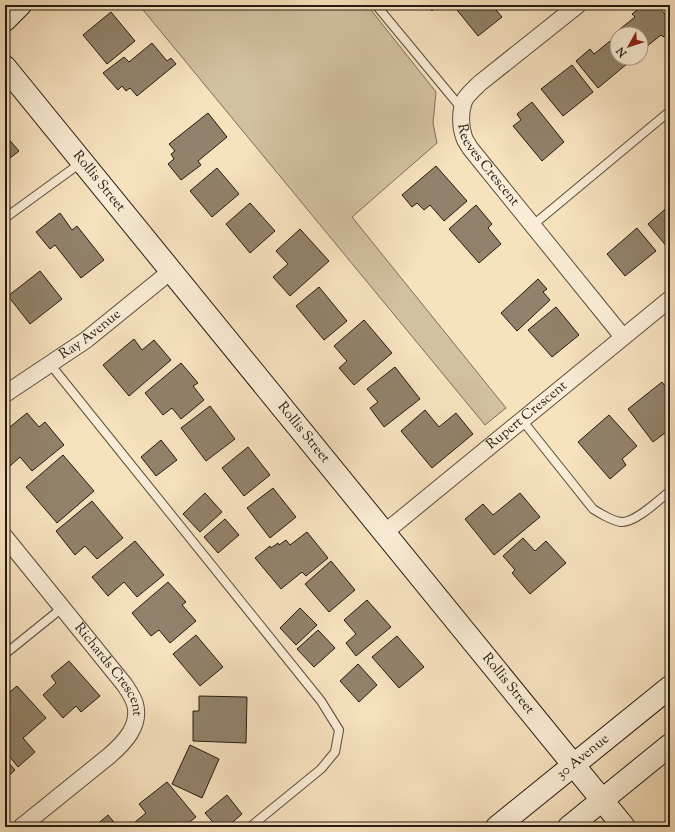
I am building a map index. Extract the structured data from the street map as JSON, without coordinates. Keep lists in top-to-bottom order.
{
  "streets": {
    "street": [
      "Reeves Crescent",
      "Rollis Street",
      "Ray Avenue",
      "Rupert Crescent",
      "Richards Crescent",
      "30 Avenue"
    ]
  },
  "crossings": [
    ["Reeves Crescent", "Rupert Crescent"],
    ["Rollis Street", "Ray Avenue"],
    ["Rollis Street", "Rupert Crescent"],
    ["Rollis Street", "30 Avenue"]
  ],
  "north": "bottom left"
}
